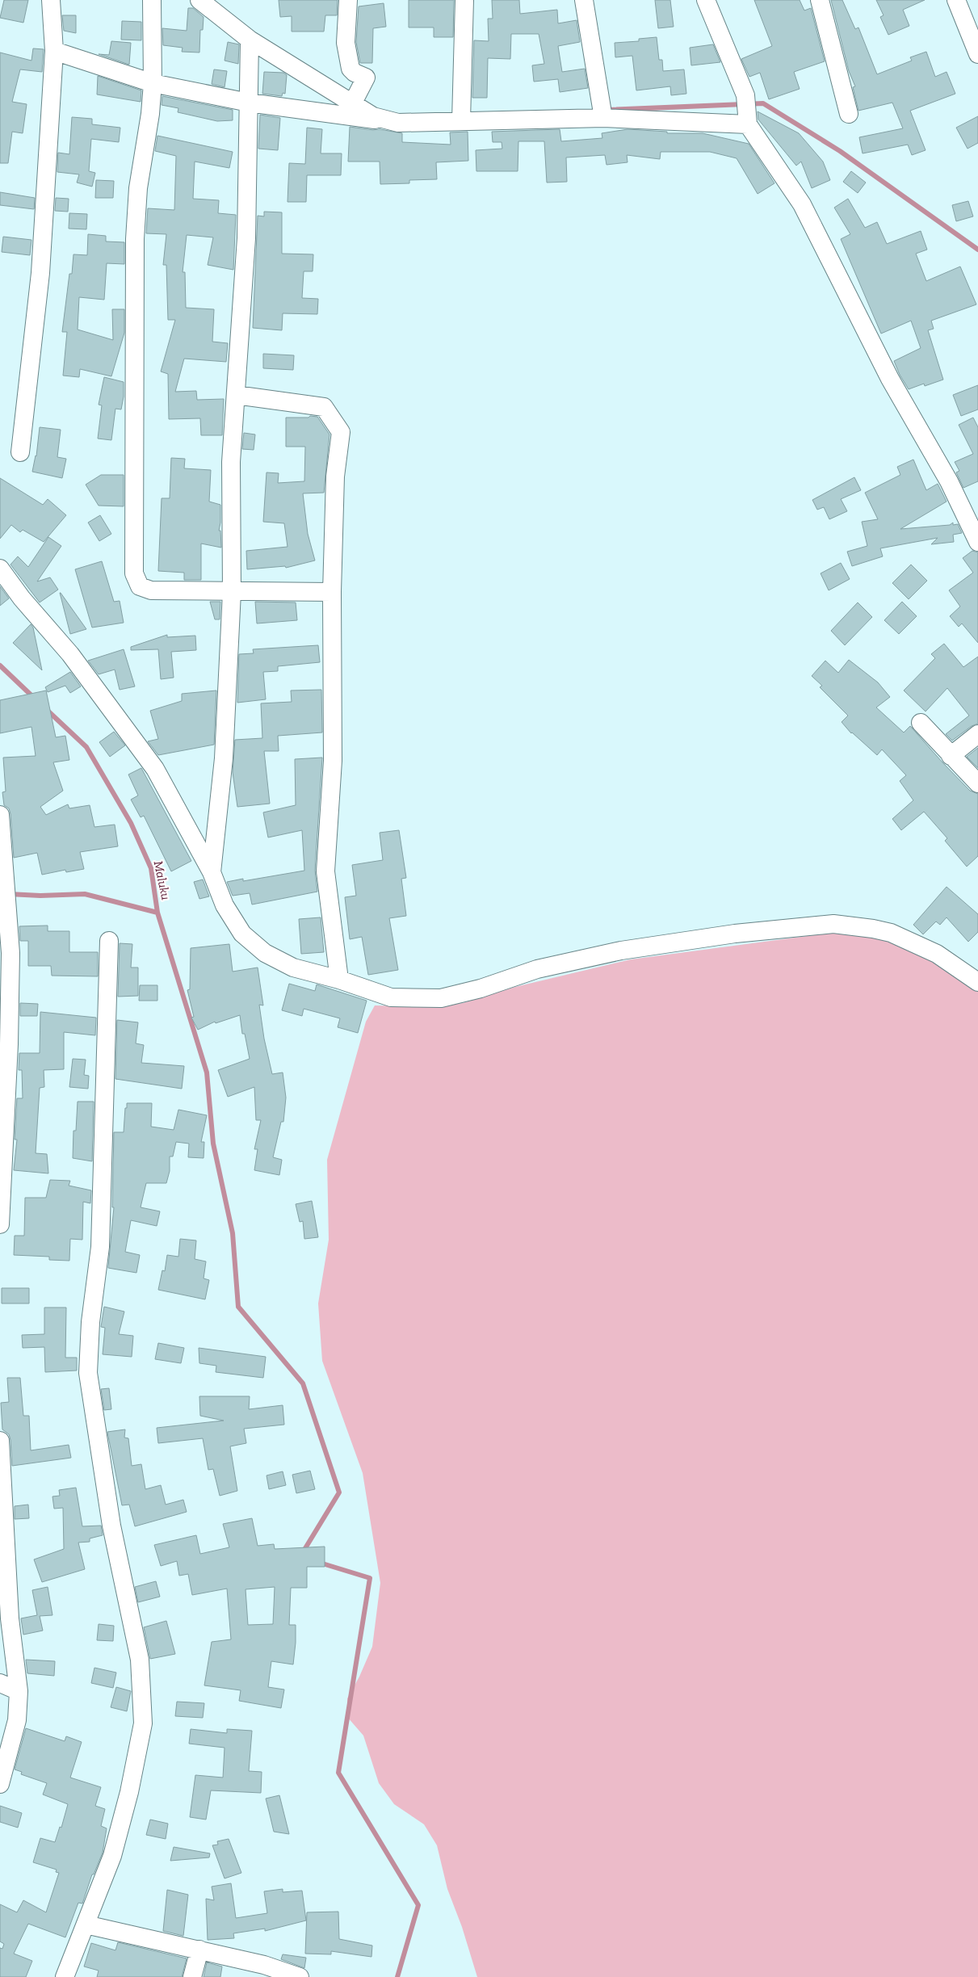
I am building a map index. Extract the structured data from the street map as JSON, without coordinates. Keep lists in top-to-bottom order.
{
  "water": ["Maluku"]
}
